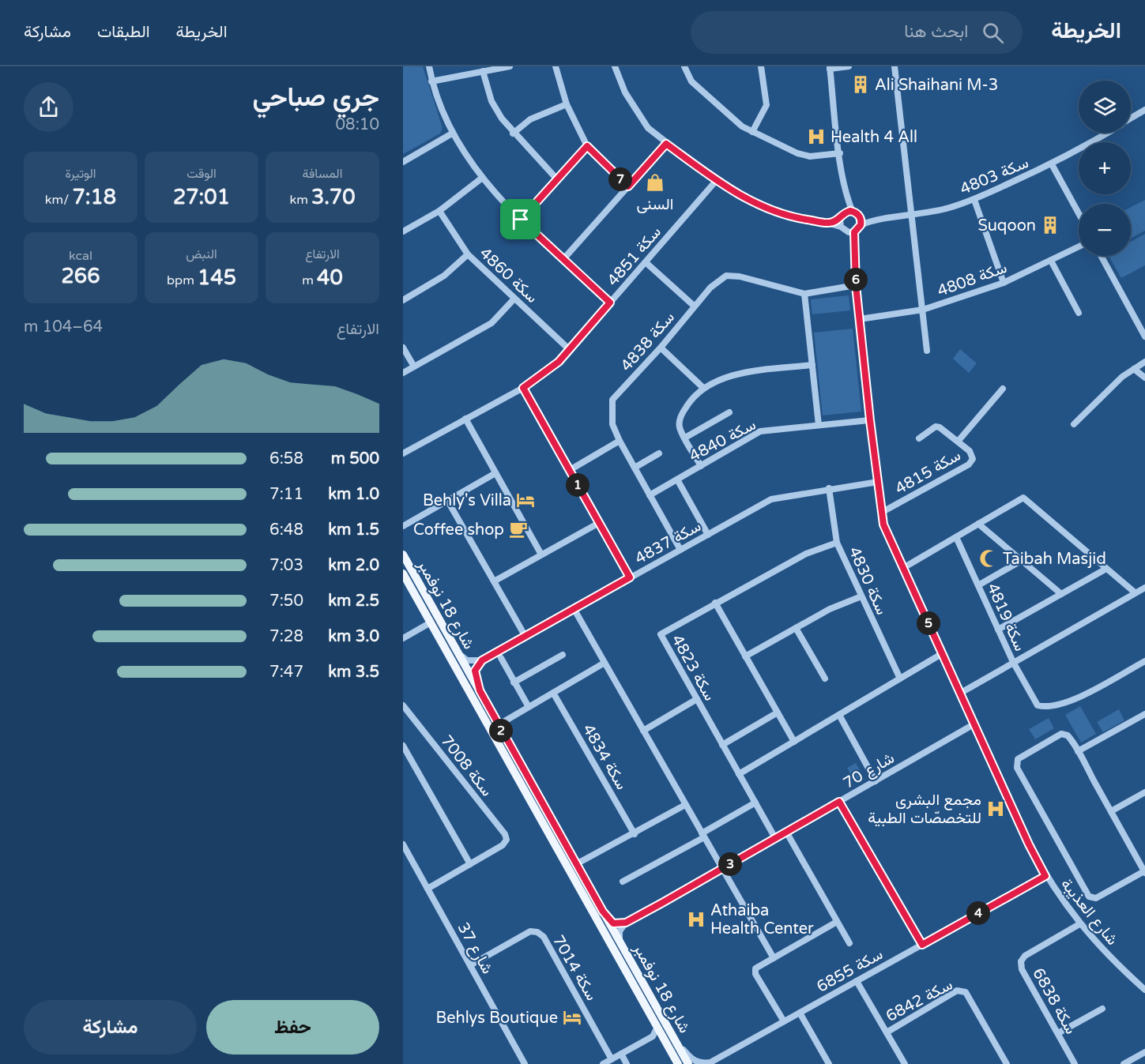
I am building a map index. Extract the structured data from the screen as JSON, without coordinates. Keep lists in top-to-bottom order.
{
  "streets": {
    "main road": ["شارع 18 نوفمبر"],
    "street": [
      "سكة 4803",
      "سكة 4851",
      "سكة 4860",
      "سكة 4808",
      "سكة 4838",
      "سكة 4840",
      "سكة 4815",
      "سكة 4837",
      "سكة 4830",
      "سكة 4819",
      "سكة 4823",
      "سكة 4834",
      "سكة 7008",
      "شارع 70",
      "شارع العذيبة",
      "شارع 37",
      "سكة 7014",
      "سكة 6855",
      "سكة 6842",
      "سكة 6838"
    ]
  },
  "crossings": [
    ["سكة 4803", "شارع العذيبة"],
    ["سكة 4851", "سكة 4860"],
    ["سكة 4808", "شارع العذيبة"],
    ["سكة 4838", "سكة 4840"],
    ["سكة 4838", "سكة 4837"],
    ["سكة 4838", "شارع العذيبة"],
    ["سكة 4840", "شارع العذيبة"],
    ["سكة 4815", "شارع العذيبة"],
    ["سكة 4837", "سكة 4830"],
    ["سكة 4837", "شارع العذيبة"],
    ["سكة 4830", "سكة 4823"],
    ["شارع 18 نوفمبر", "سكة 6855"],
    ["سكة 4823", "شارع 70"],
    ["شارع 70", "شارع العذيبة"],
    ["شارع العذيبة", "سكة 6855"],
    ["شارع العذيبة", "سكة 6838"],
    ["شارع 37", "سكة 7014"]
  ],
  "places": {
    "building": ["Ali Shaihani M-3", "Suqoon"],
    "hospital": ["Health 4 All", "مجمع البشرى للتخصصّات الطبية", "Athaiba Health Center"],
    "shop": ["السنى"],
    "hotel": ["Behly's Villa", "Behlys Boutique"],
    "cafe": ["Coffee shop"],
    "mosque": ["Taibah Masjid"]
  },
  "page": {
    "header": "الخريطة",
    "search": "ابحث هنا",
    "nav": ["الخريطة", "الطبقات", "مشاركة"],
    "heading": ["جري صباحي", "08:10"],
    "map_buttons": ["+", "−"],
    "stats": [
      ["المسافة", "3.70 km"],
      ["الوقت", "27:01"],
      ["الوتيرة", "7:18 /km"],
      ["الارتفاع", "40 m"],
      ["النبض", "145 bpm"],
      ["kcal", "266"]
    ],
    "pins": [
      "7",
      "6",
      "1",
      "5",
      "2",
      "3",
      "4"
    ],
    "chart": ["الارتفاع", "64–104 m"],
    "list": [
      {
        "name": "500 m",
        "note": "6:58"
      },
      {
        "name": "1.0 km",
        "note": "7:11"
      },
      {
        "name": "1.5 km",
        "note": "6:48"
      },
      {
        "name": "2.0 km",
        "note": "7:03"
      },
      {
        "name": "2.5 km",
        "note": "7:50"
      },
      {
        "name": "3.0 km",
        "note": "7:28"
      },
      {
        "name": "3.5 km",
        "note": "7:47"
      }
    ],
    "buttons": ["حفظ", "مشاركة"]
  }
}
